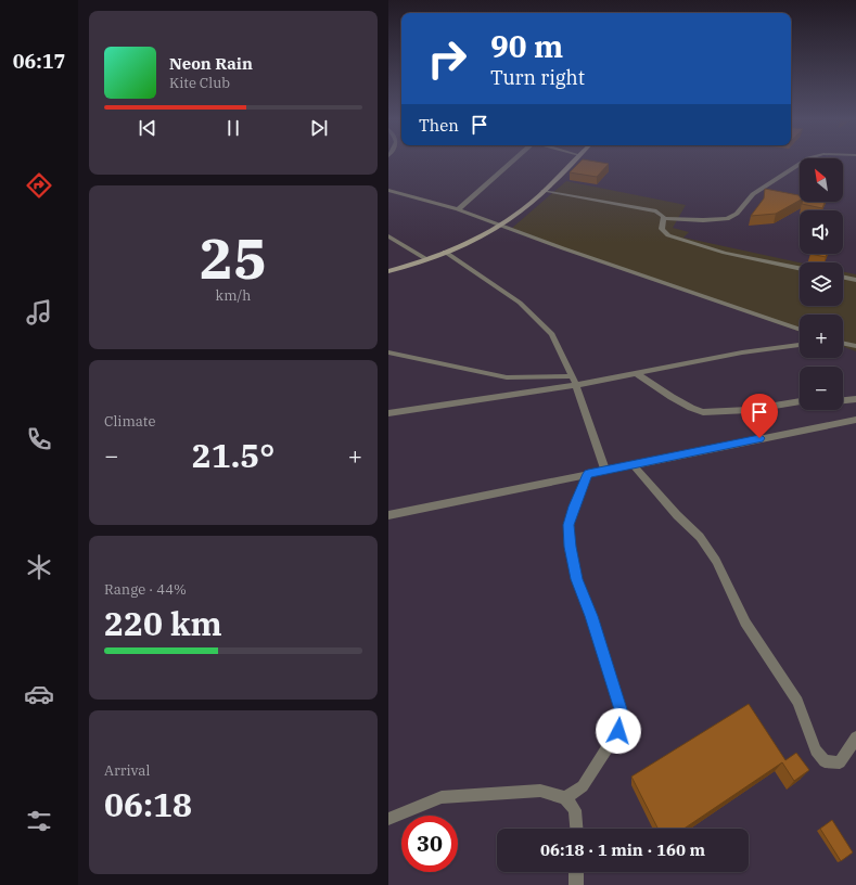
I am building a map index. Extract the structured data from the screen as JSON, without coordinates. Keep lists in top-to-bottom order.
{
  "north": "top left",
  "page": {
    "tabs": "06:17",
    "turn": ["90 m", "Turn right"],
    "song": ["Neon Rain", "Kite Club"],
    "then": "Then",
    "map_buttons": ["+", "−"],
    "tile": [
      ["25", "km/h"],
      "Climate",
      ["Range · 44%", "220 km"],
      ["Arrival", "06:18"]
    ],
    "heat": ["−", "21.5°", "+"],
    "limit": "30",
    "trip": "06:18 · 1 min · 160 m"
  }
}
